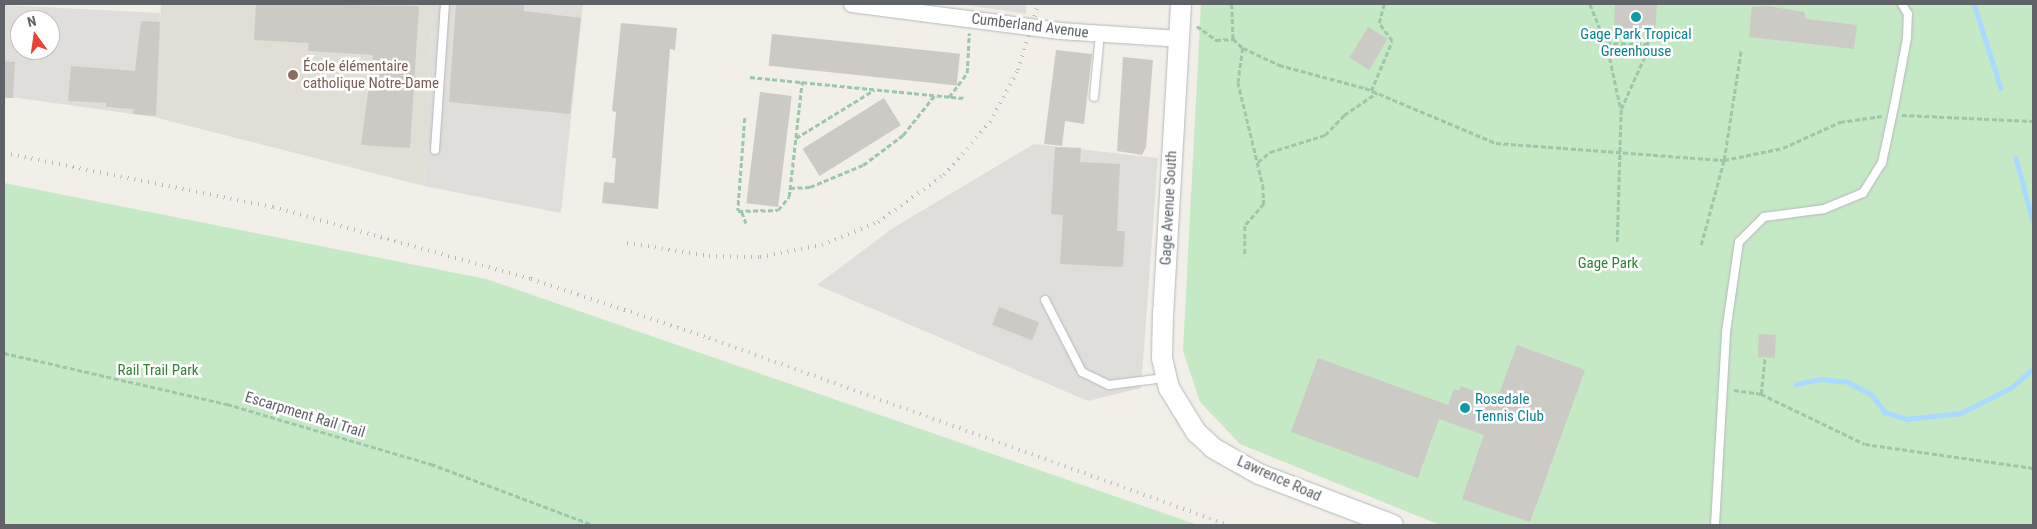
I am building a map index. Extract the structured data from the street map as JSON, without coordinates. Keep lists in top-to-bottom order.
{
  "streets": {
    "street": ["Cumberland Avenue", "Gage Avenue South", "Lawrence Road"],
    "path": ["Escarpment Rail Trail"]
  },
  "crossings": [
    ["Cumberland Avenue", "Gage Avenue South"],
    ["Gage Avenue South", "Lawrence Road"]
  ],
  "parks": ["Gage Park", "Rail Trail Park"],
  "places": ["Gage Park Tropical Greenhouse", "École élémentaire catholique Notre-Dame", "Rosedale Tennis Club"],
  "north": "top"
}
